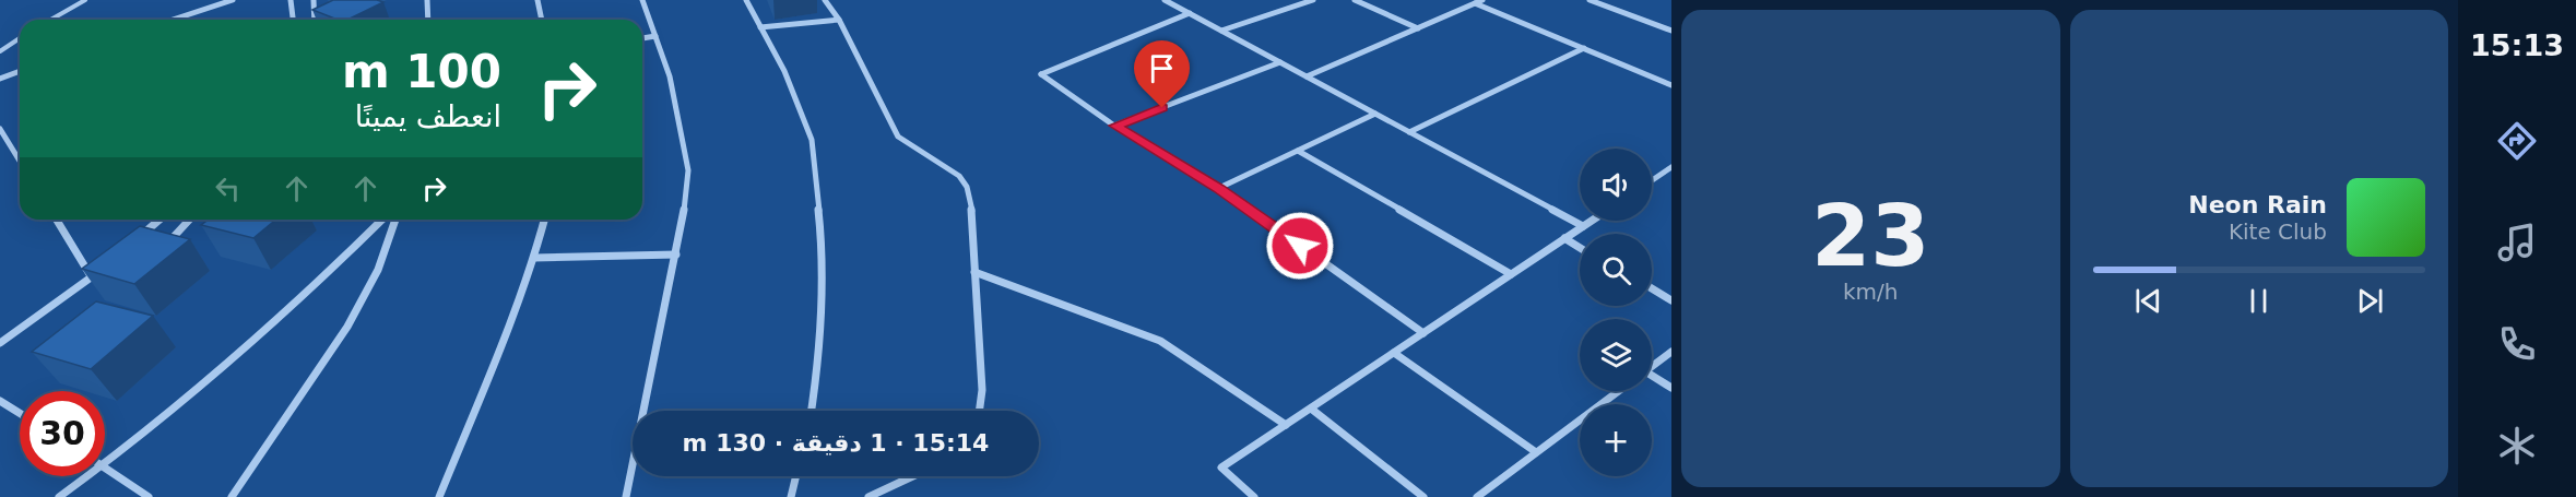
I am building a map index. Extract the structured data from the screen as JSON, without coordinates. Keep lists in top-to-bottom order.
{
  "page": {
    "tabs": "15:13",
    "tile": ["23", "km/h"],
    "turn": ["100 m", "انعطف يمينًا"],
    "map_buttons": "+",
    "song": ["Neon Rain", "Kite Club"],
    "limit": "30",
    "trip": "15:14 · 1 دقيقة · 130 m"
  }
}
